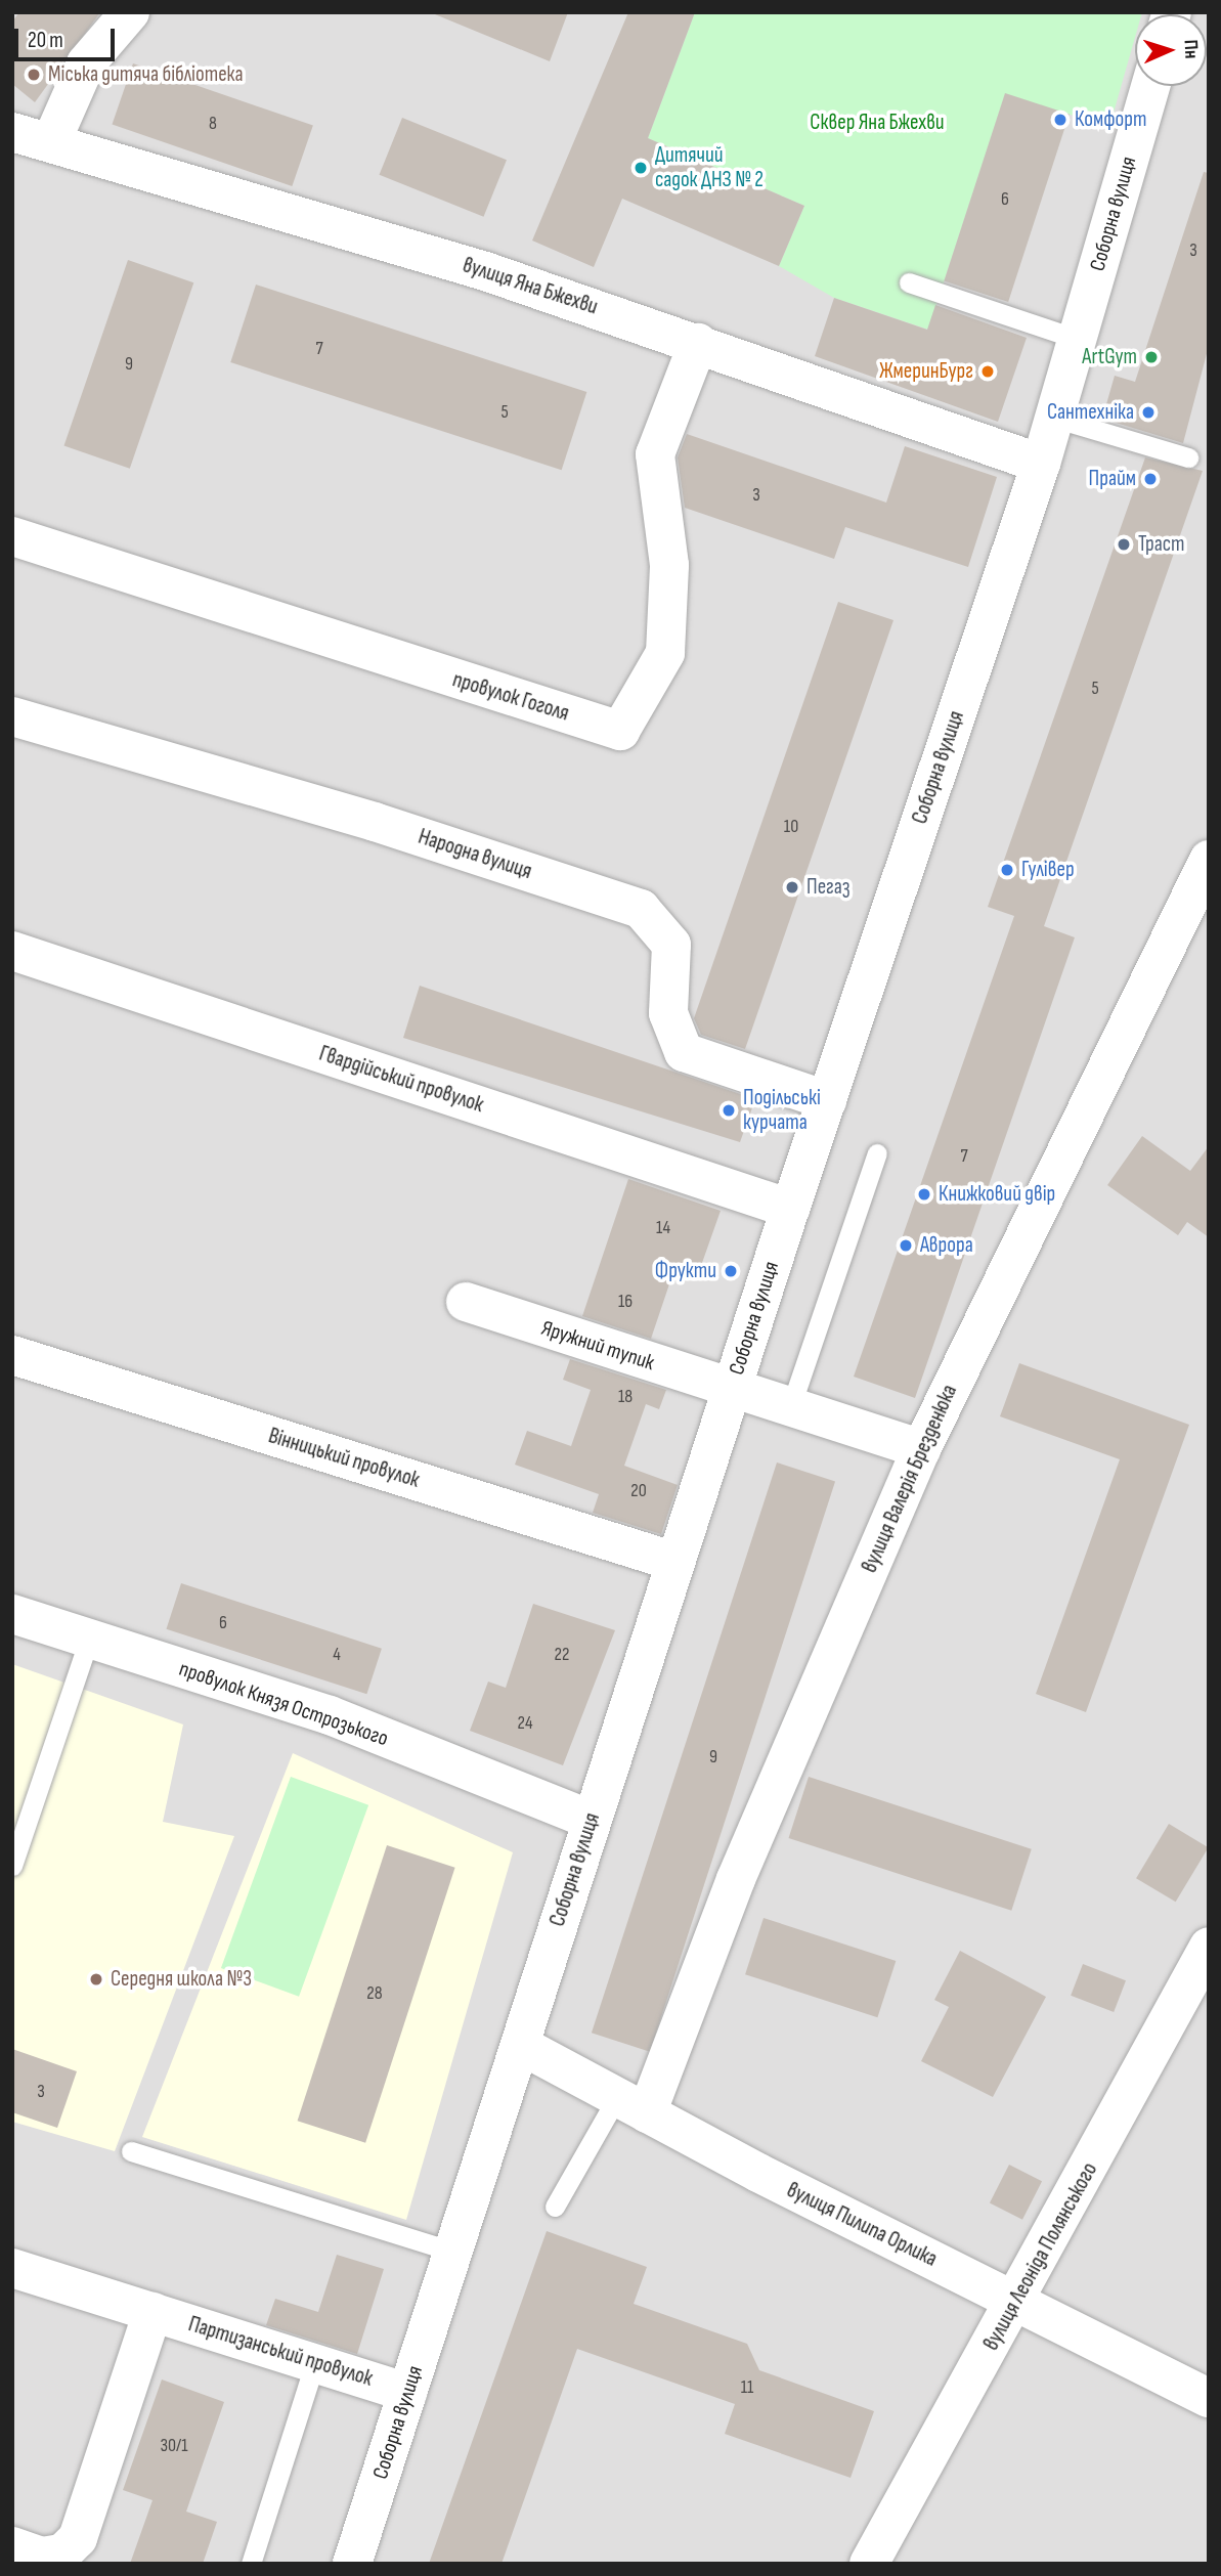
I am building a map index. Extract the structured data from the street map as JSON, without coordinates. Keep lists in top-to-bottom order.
{
  "streets": {
    "street": [
      "Соборна вулиця",
      "вулиця Яна Бжехви",
      "провулок Гоголя",
      "Народна вулиця",
      "Гвардійський провулок",
      "Яружний тупик",
      "Вінницький провулок",
      "вулиця Валерія Брезденюка",
      "провулок Князя Острозького",
      "вулиця Пилипа Орлика",
      "вулиця Леоніда Полянського",
      "Партизанський провулок"
    ]
  },
  "crossings": [
    ["Соборна вулиця", "вулиця Яна Бжехви"],
    ["Соборна вулиця", "Народна вулиця"],
    ["Соборна вулиця", "Гвардійський провулок"],
    ["Соборна вулиця", "Яружний тупик"],
    ["Соборна вулиця", "Вінницький провулок"],
    ["Соборна вулиця", "провулок Князя Острозького"],
    ["Соборна вулиця", "вулиця Пилипа Орлика"],
    ["Соборна вулиця", "Партизанський провулок"],
    ["вулиця Яна Бжехви", "провулок Гоголя"],
    ["Яружний тупик", "вулиця Валерія Брезденюка"],
    ["вулиця Валерія Брезденюка", "вулиця Пилипа Орлика"],
    ["вулиця Пилипа Орлика", "вулиця Леоніда Полянського"]
  ],
  "parks": ["Сквер Яна Бжехви"],
  "places": [
    "Міська дитяча бібліотека",
    "Комфорт",
    "Дитячий садок ДНЗ № 2",
    "ArtGym",
    "ЖмеринБург",
    "Сантехніка",
    "Прайм",
    "Траст",
    "Гулівер",
    "Пегаз",
    "Подільські курчата",
    "Книжковий двір",
    "Аврора",
    "Фрукти",
    "Середня школа №3"
  ],
  "house_numbers": [
    "8",
    "6",
    "3",
    "7",
    "9",
    "5",
    "3",
    "5",
    "10",
    "7",
    "14",
    "16",
    "18",
    "20",
    "6",
    "4",
    "22",
    "24",
    "9",
    "28",
    "3",
    "11",
    "30/1"
  ],
  "scale_bar": "20 m",
  "north": "right"
}
